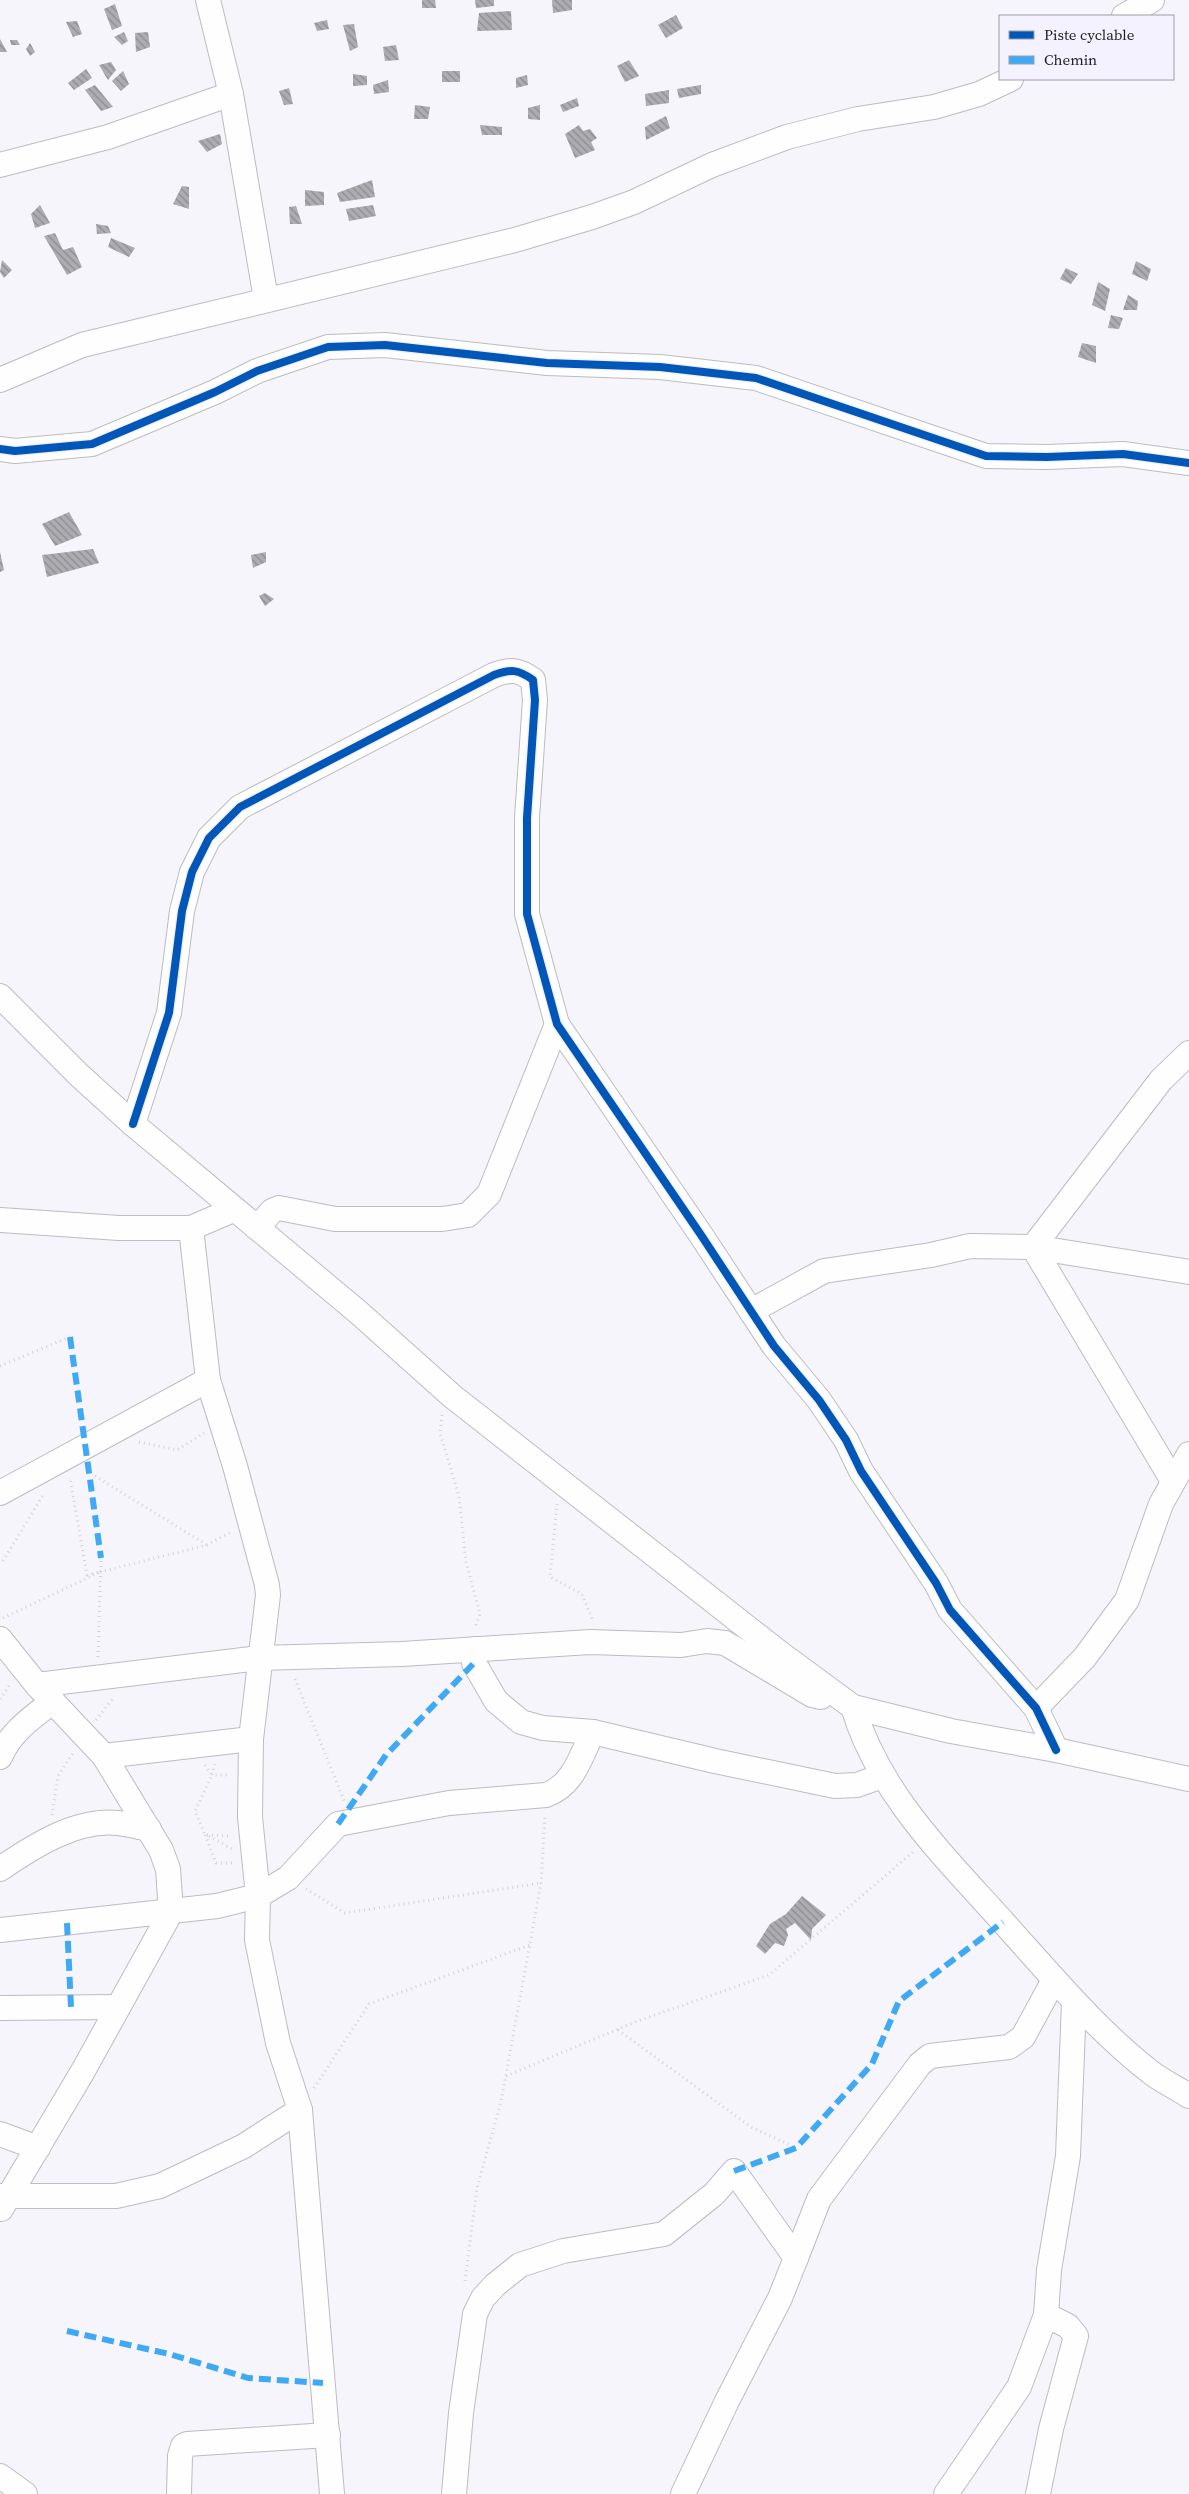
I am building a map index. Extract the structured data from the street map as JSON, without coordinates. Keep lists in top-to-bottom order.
{
  "legend": ["Piste cyclable", "Chemin"]
}
